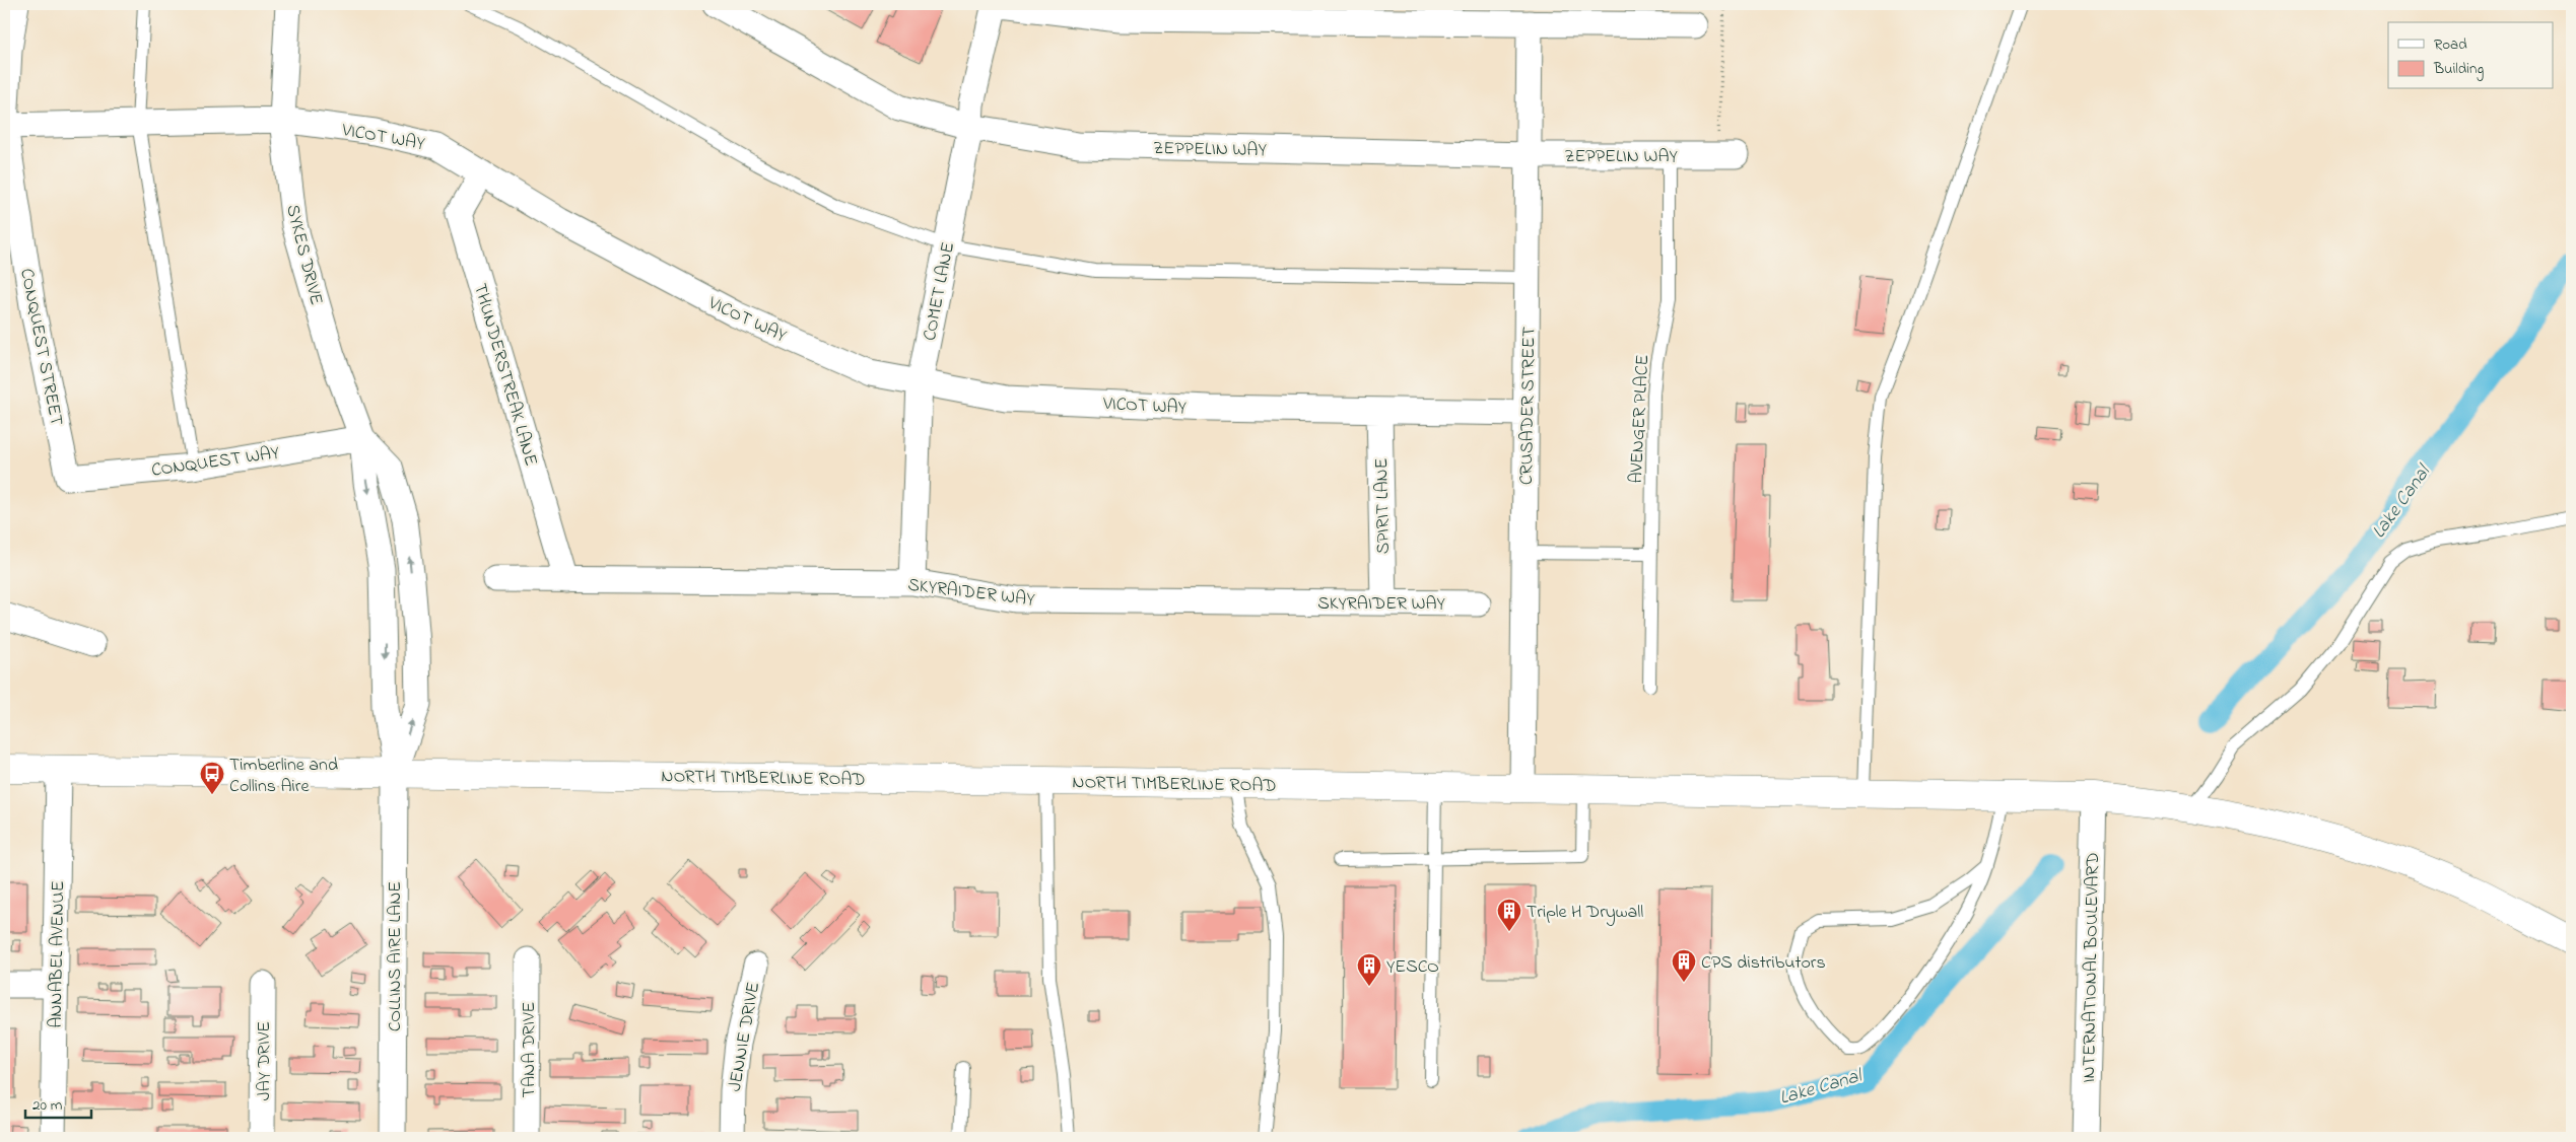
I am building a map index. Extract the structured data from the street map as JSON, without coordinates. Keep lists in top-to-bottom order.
{
  "streets": {
    "main road": ["NORTH TIMBERLINE ROAD"],
    "street": [
      "VICOT WAY",
      "ZEPPELIN WAY",
      "SYKES DRIVE",
      "COMET LANE",
      "CONQUEST STREET",
      "THUNDERSTREAK LANE",
      "CRUSADER STREET",
      "CONQUEST WAY",
      "SPIRIT LANE",
      "SKYRAIDER WAY",
      "ANNABEL AVENUE",
      "COLLINS AIRE LANE",
      "INTERNATIONAL BOULEVARD",
      "JENNIE DRIVE",
      "TANA DRIVE",
      "JAY DRIVE"
    ],
    "lane": ["AVENGER PLACE"]
  },
  "crossings": [
    ["VICOT WAY", "SYKES DRIVE"],
    ["VICOT WAY", "COMET LANE"],
    ["VICOT WAY", "CONQUEST STREET"],
    ["VICOT WAY", "THUNDERSTREAK LANE"],
    ["VICOT WAY", "CRUSADER STREET"],
    ["VICOT WAY", "SPIRIT LANE"],
    ["ZEPPELIN WAY", "COMET LANE"],
    ["ZEPPELIN WAY", "CRUSADER STREET"],
    ["ZEPPELIN WAY", "AVENGER PLACE"],
    ["SYKES DRIVE", "CONQUEST WAY"],
    ["COMET LANE", "SKYRAIDER WAY"],
    ["CONQUEST STREET", "CONQUEST WAY"],
    ["THUNDERSTREAK LANE", "SKYRAIDER WAY"],
    ["CRUSADER STREET", "NORTH TIMBERLINE ROAD"],
    ["SPIRIT LANE", "SKYRAIDER WAY"],
    ["NORTH TIMBERLINE ROAD", "ANNABEL AVENUE"],
    ["NORTH TIMBERLINE ROAD", "COLLINS AIRE LANE"],
    ["NORTH TIMBERLINE ROAD", "INTERNATIONAL BOULEVARD"]
  ],
  "water": ["Lake Canal"],
  "places": {
    "bus stop": ["Timberline and Collins Aire"],
    "building": ["Triple H Drywall", "CPS distributors", "YESCO"]
  },
  "legend": ["Road", "Building"],
  "scale_bar": "20 m"
}
